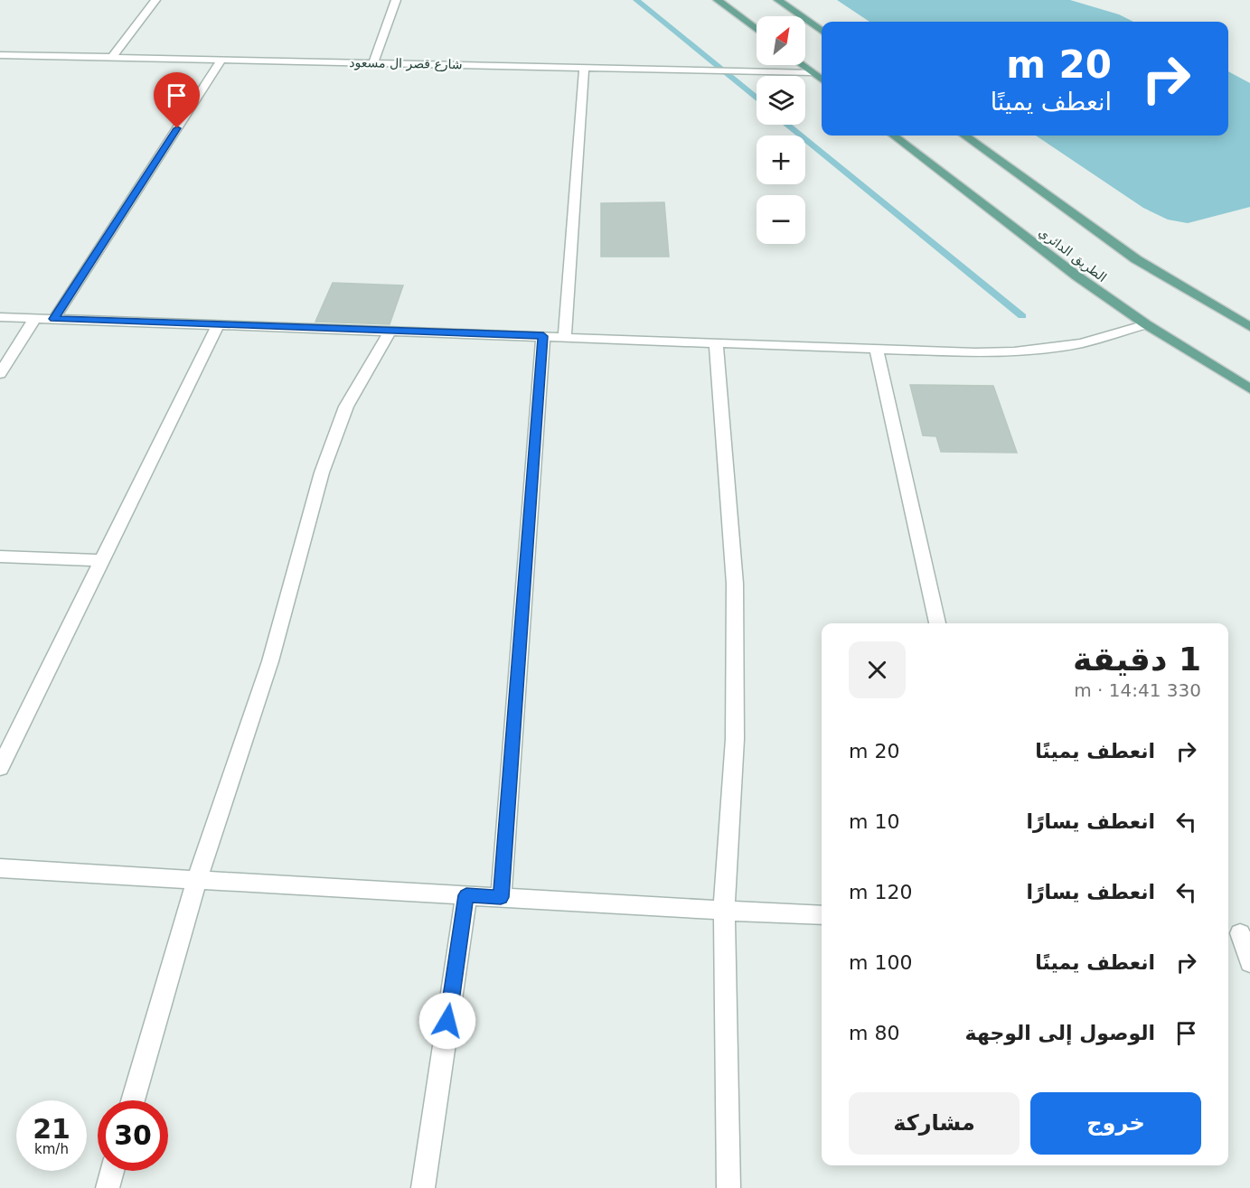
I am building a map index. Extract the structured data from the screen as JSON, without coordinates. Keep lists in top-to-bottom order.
{
  "streets": {
    "main road": ["الطريق الدائري"],
    "street": ["شارع قصر ال مسعود"]
  },
  "north": "top right",
  "page": {
    "map_buttons": ["+", "−"],
    "turn": ["20 m", "انعطف يمينًا"],
    "heading": ["1 دقيقة", "330 m · 14:41"],
    "list": [
      {
        "name": "انعطف يمينًا",
        "value": "20 m"
      },
      {
        "name": "انعطف يسارًا",
        "value": "10 m"
      },
      {
        "name": "انعطف يسارًا",
        "value": "120 m"
      },
      {
        "name": "انعطف يمينًا",
        "value": "100 m"
      },
      {
        "name": "الوصول إلى الوجهة",
        "value": "80 m"
      }
    ],
    "buttons": ["خروج", "مشاركة"],
    "speed": "21 km/h",
    "limit": "30"
  }
}
